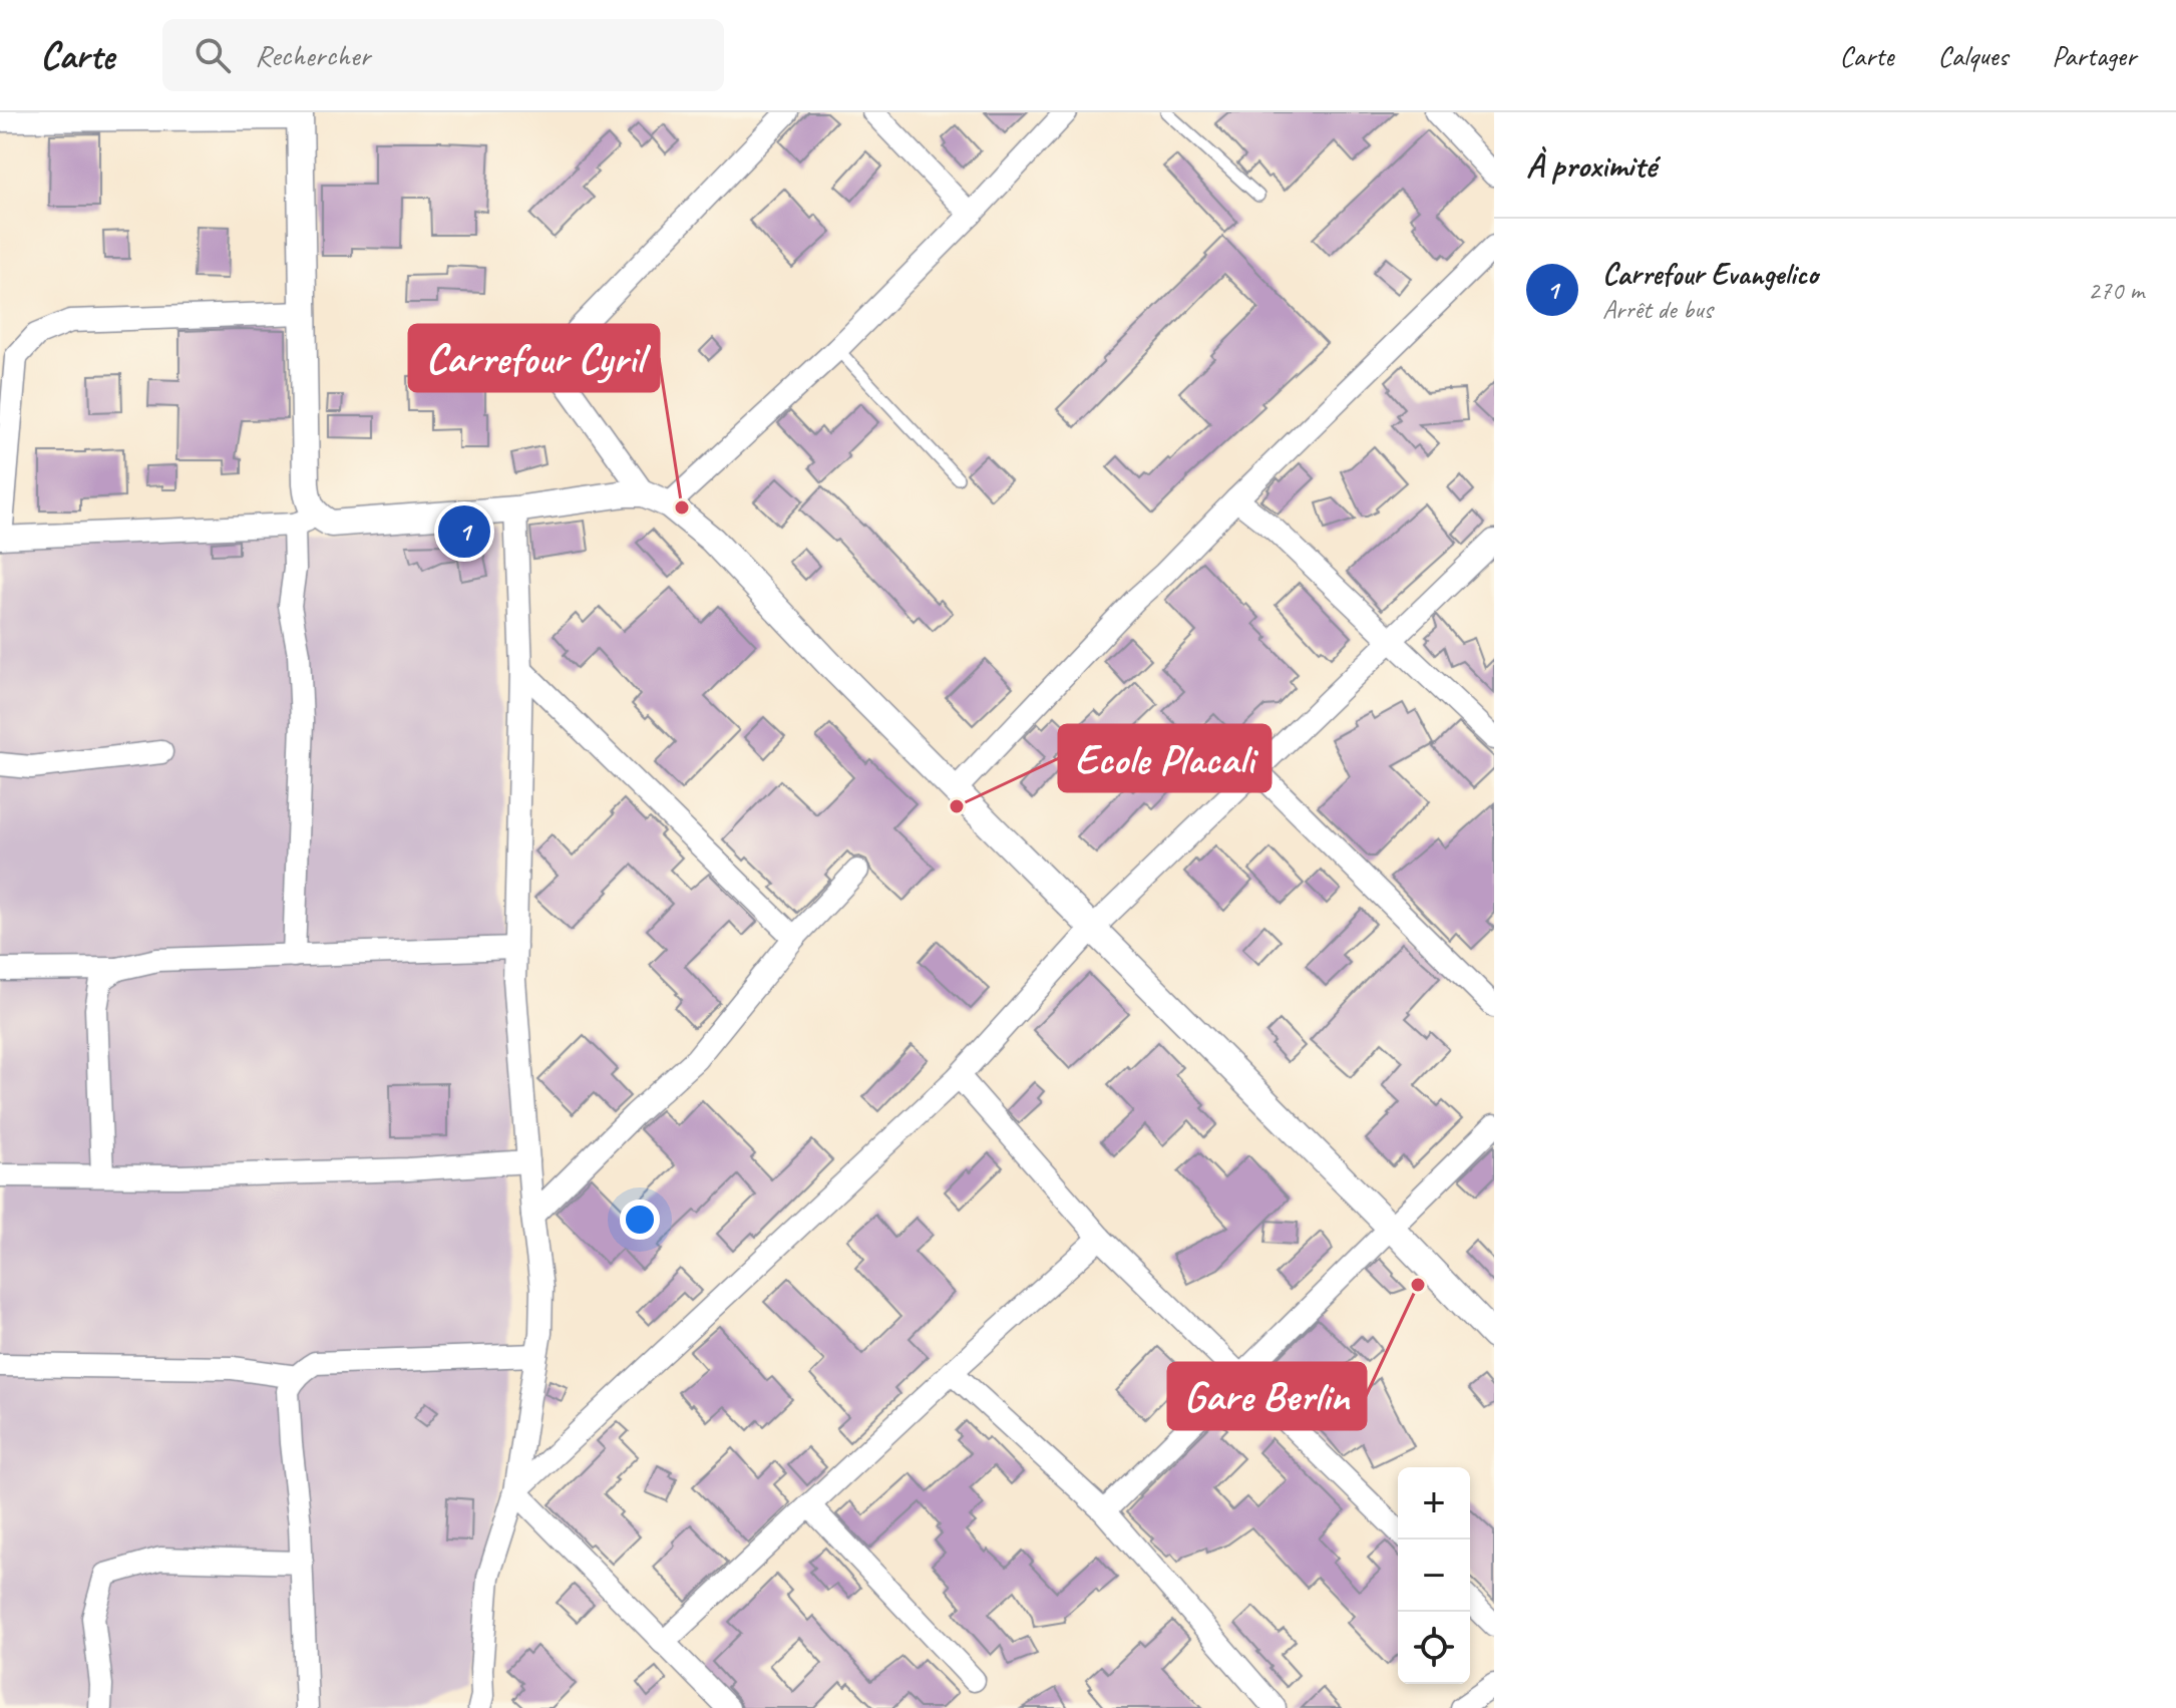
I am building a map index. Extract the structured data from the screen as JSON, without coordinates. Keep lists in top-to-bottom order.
{
  "places": ["Carrefour Cyril", "Ecole Placali", "Gare Berlin"],
  "page": {
    "header": "Carte",
    "search": "Rechercher",
    "nav": ["Carte", "Calques", "Partager"],
    "heading": "À proximité",
    "list": [
      {
        "mark": "1",
        "name": "Carrefour Evangelico",
        "note": "Arrêt de bus",
        "value": "270 m"
      }
    ],
    "pins": "1",
    "map_buttons": ["+", "−"]
  }
}
